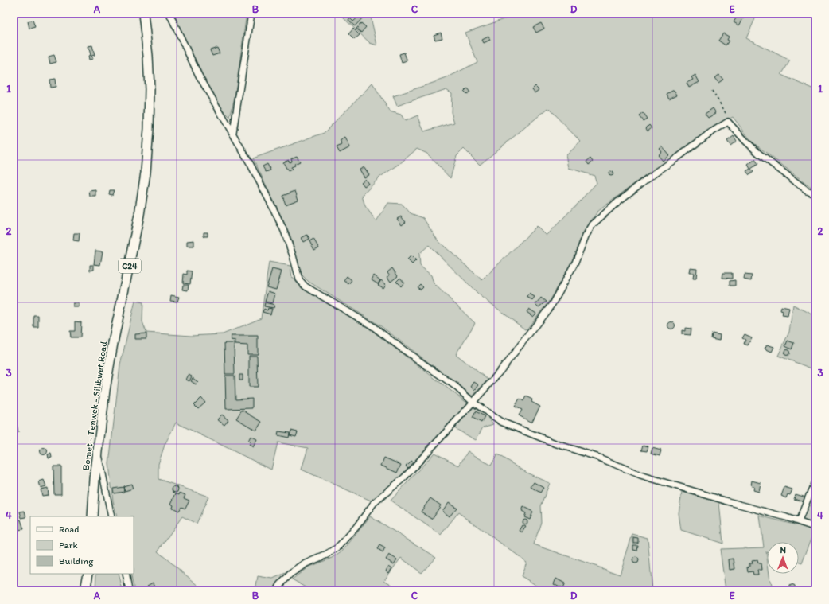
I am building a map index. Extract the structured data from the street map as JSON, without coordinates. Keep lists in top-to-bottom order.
{
  "streets": {
    "main road": ["C24", "Bomet - Tenwek - Silibwet Road"]
  },
  "legend": ["Road", "Park", "Building"],
  "north": "top",
  "grid": {
    "columns": [
      "A",
      "B",
      "C",
      "D",
      "E"
    ],
    "rows": [
      "1",
      "2",
      "3",
      "4"
    ]
  }
}
